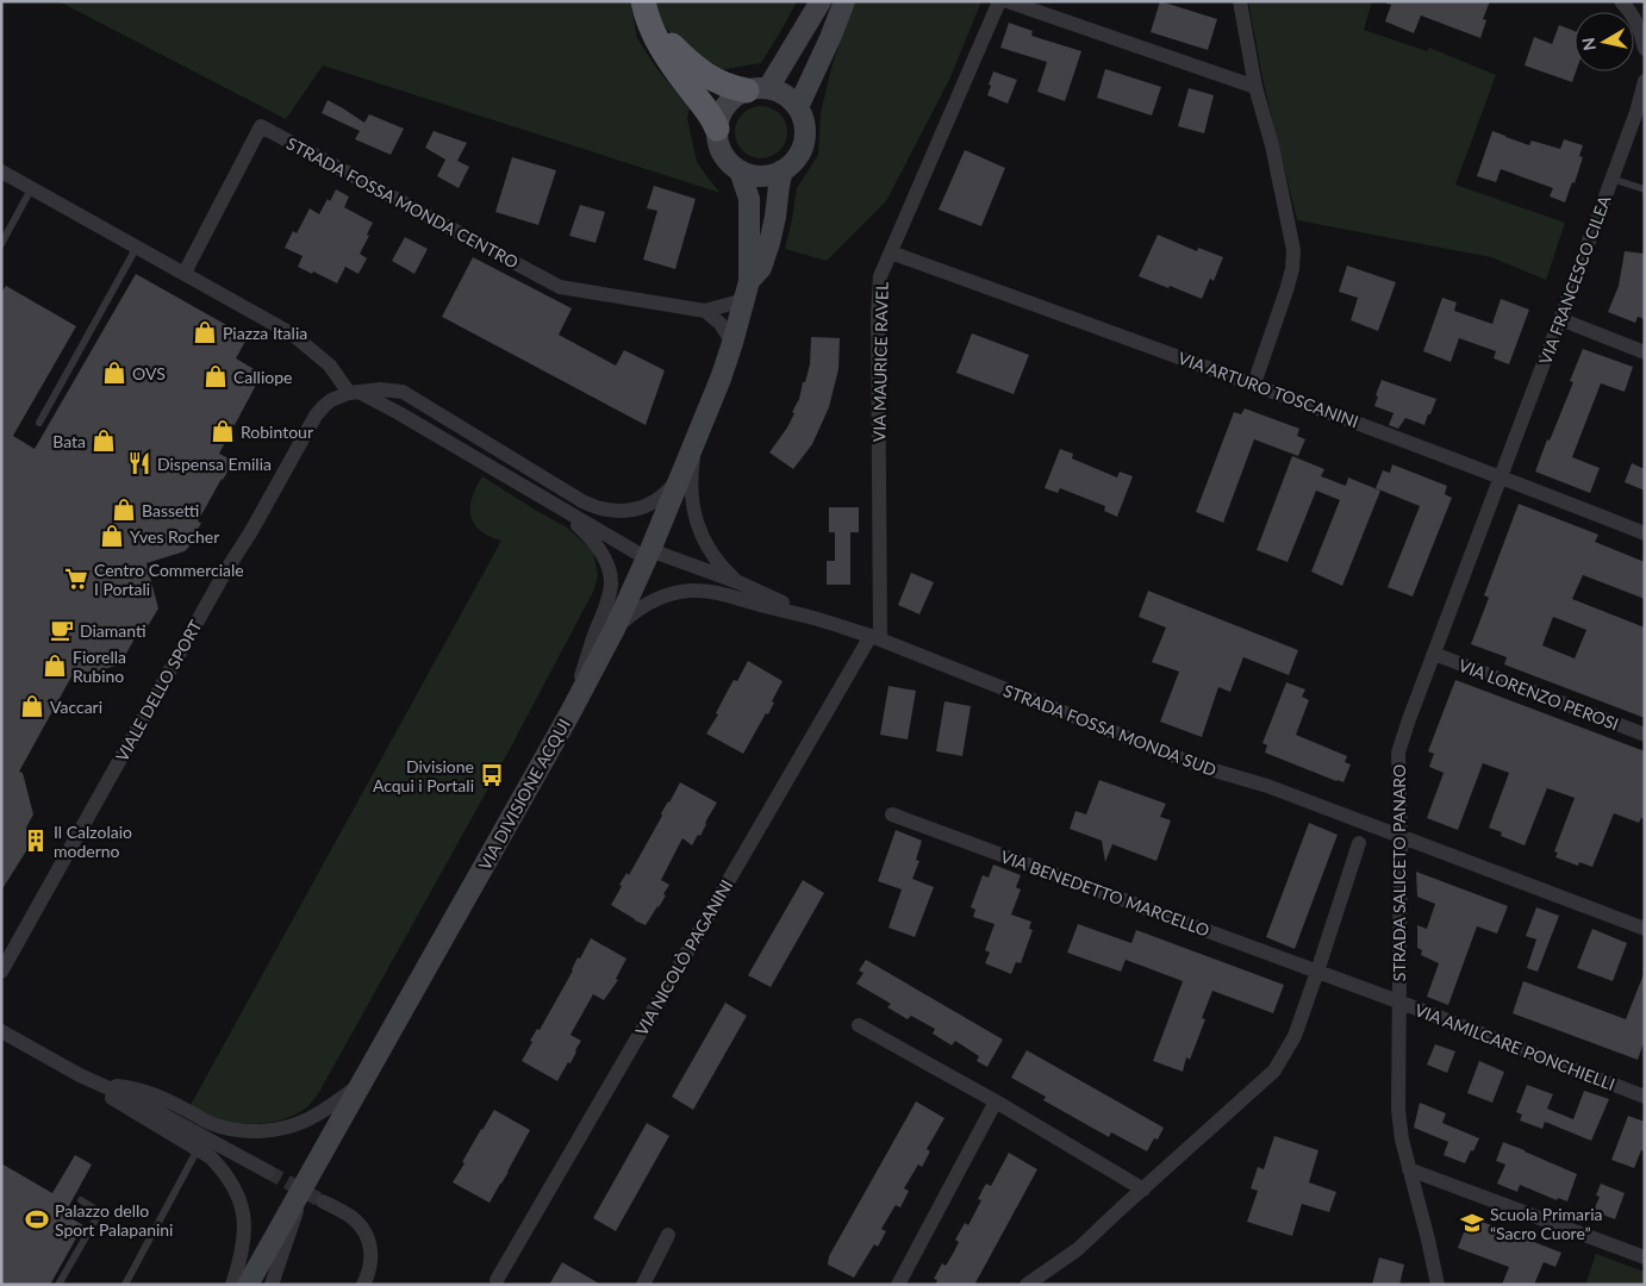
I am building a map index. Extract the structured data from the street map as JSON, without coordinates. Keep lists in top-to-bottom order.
{
  "streets": {
    "main road": ["VIA DIVISIONE ACQUI"],
    "street": [
      "STRADA FOSSA MONDA CENTRO",
      "VIA FRANCESCO CILEA",
      "VIA MAURICE RAVEL",
      "VIA ARTURO TOSCANINI",
      "VIALE DELLO SPORT",
      "VIA LORENZO PEROSI",
      "STRADA FOSSA MONDA SUD",
      "STRADA SALICETO PANARO",
      "VIA BENEDETTO MARCELLO",
      "VIA NICOLÒ PAGANINI",
      "VIA AMILCARE PONCHIELLI"
    ]
  },
  "crossings": [
    ["STRADA FOSSA MONDA CENTRO", "VIA DIVISIONE ACQUI"],
    ["VIA FRANCESCO CILEA", "VIA ARTURO TOSCANINI"],
    ["VIA FRANCESCO CILEA", "STRADA SALICETO PANARO"],
    ["VIA MAURICE RAVEL", "VIA ARTURO TOSCANINI"],
    ["VIA MAURICE RAVEL", "STRADA FOSSA MONDA SUD"],
    ["VIA MAURICE RAVEL", "VIA NICOLÒ PAGANINI"],
    ["VIA ARTURO TOSCANINI", "STRADA SALICETO PANARO"],
    ["VIALE DELLO SPORT", "VIA DIVISIONE ACQUI"],
    ["VIA LORENZO PEROSI", "STRADA SALICETO PANARO"],
    ["STRADA FOSSA MONDA SUD", "VIA DIVISIONE ACQUI"],
    ["STRADA FOSSA MONDA SUD", "STRADA SALICETO PANARO"],
    ["STRADA FOSSA MONDA SUD", "VIA NICOLÒ PAGANINI"],
    ["STRADA SALICETO PANARO", "VIA AMILCARE PONCHIELLI"],
    ["VIA BENEDETTO MARCELLO", "VIA AMILCARE PONCHIELLI"]
  ],
  "places": {
    "shop": [
      "Piazza Italia",
      "OVS",
      "Calliope",
      "Robintour",
      "Bata",
      "Bassetti",
      "Yves Rocher",
      "Fiorella Rubino",
      "Vaccari"
    ],
    "restaurant": ["Dispensa Emilia"],
    "supermarket": ["Centro Commerciale I Portali"],
    "cafe": ["Diamanti"],
    "bus stop": ["Divisione Acqui i Portali"],
    "building": ["Il Calzolaio moderno"],
    "sports": ["Palazzo dello Sport Palapanini"],
    "school or university": ["Scuola Primaria “Sacro Cuore”"]
  },
  "north": "left"
}
